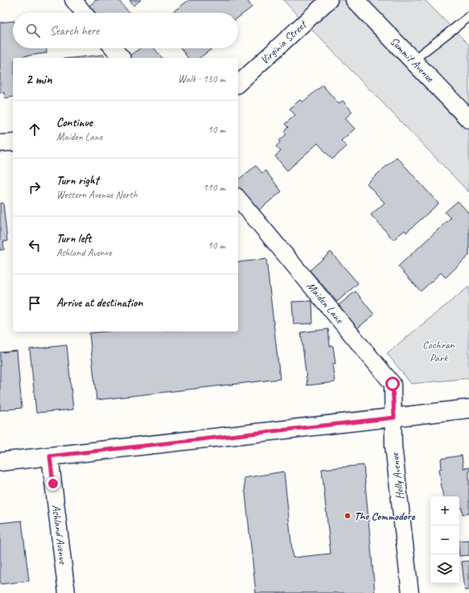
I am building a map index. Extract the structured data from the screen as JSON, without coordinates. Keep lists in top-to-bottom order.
{
  "streets": {
    "street": [
      "Virginia Street",
      "Summit Avenue",
      "Maiden Lane",
      "Holly Avenue",
      "Ashland Avenue"
    ]
  },
  "crossings": [
    ["Maiden Lane", "Holly Avenue"]
  ],
  "parks": ["Cochran Park"],
  "places": ["The Commodore"],
  "page": {
    "search": "Search here",
    "heading": ["2 min", "Walk · 130 m"],
    "list": [
      ["Continue", "Maiden Lane", "10 m"],
      ["Turn right", "Western Avenue North", "110 m"],
      ["Turn left", "Ashland Avenue", "10 m"],
      "Arrive at destination"
    ],
    "map_buttons": ["+", "−"]
  }
}
